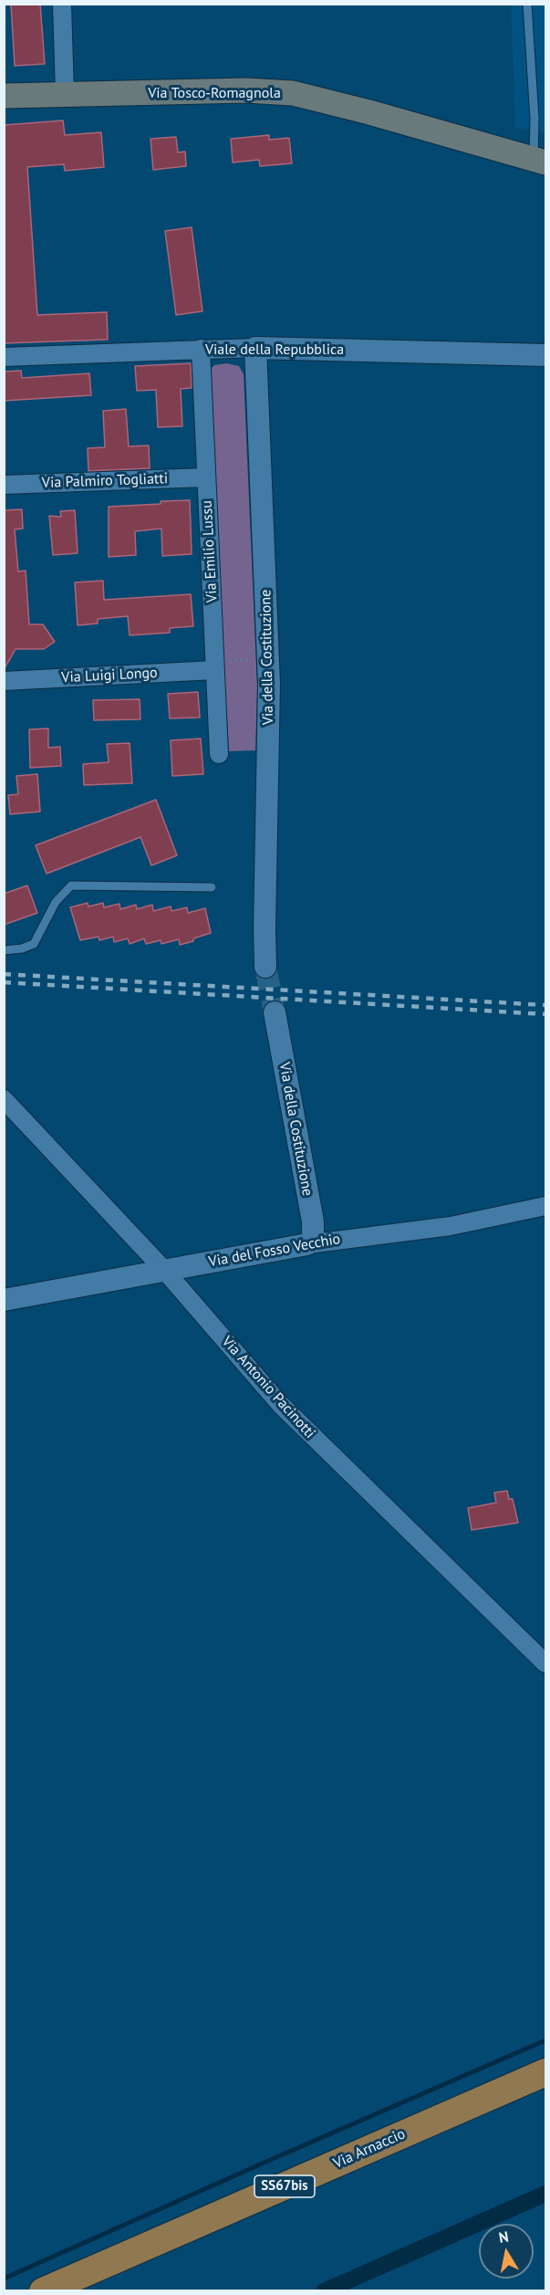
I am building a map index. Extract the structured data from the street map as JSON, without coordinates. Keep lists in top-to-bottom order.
{
  "streets": {
    "main road": ["Via Tosco-Romagnola", "Via Arnaccio", "SS67bis"],
    "street": [
      "Viale della Repubblica",
      "Via Palmiro Togliatti",
      "Via Emilio Lussu",
      "Via della Costituzione",
      "Via Luigi Longo",
      "Via del Fosso Vecchio",
      "Via Antonio Pacinotti"
    ]
  },
  "crossings": [
    ["Viale della Repubblica", "Via Emilio Lussu"],
    ["Viale della Repubblica", "Via della Costituzione"],
    ["Via Palmiro Togliatti", "Via Emilio Lussu"],
    ["Via Emilio Lussu", "Via Luigi Longo"],
    ["Via della Costituzione", "Via del Fosso Vecchio"],
    ["Via del Fosso Vecchio", "Via Antonio Pacinotti"]
  ],
  "north": "top"
}
